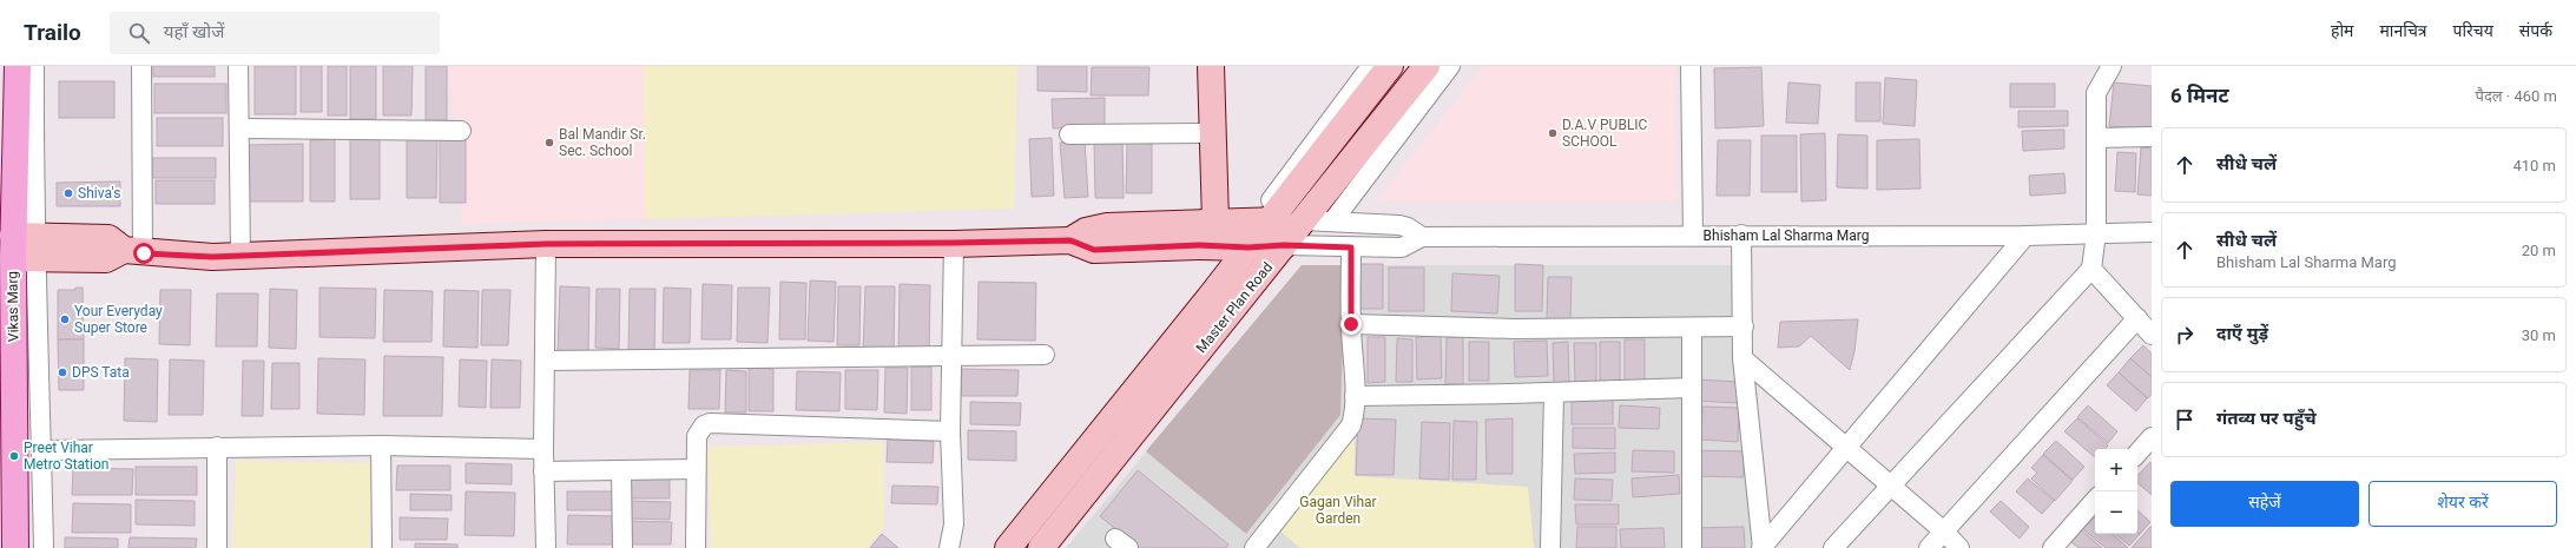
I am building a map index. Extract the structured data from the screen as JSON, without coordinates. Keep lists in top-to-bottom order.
{
  "streets": {
    "main road": ["Vikas Marg"],
    "street": ["Bhisham Lal Sharma Marg", "Master Plan Road"]
  },
  "crossings": [
    ["Bhisham Lal Sharma Marg", "Master Plan Road"]
  ],
  "parks": ["Gagan Vihar Garden"],
  "places": [
    "D.A.V PUBLIC SCHOOL",
    "Bal Mandir Sr. Sec. School",
    "Shiva's",
    "Your Everyday Super Store",
    "DPS Tata",
    "Preet Vihar Metro Station"
  ],
  "page": {
    "header": "Trailo",
    "search": "यहाँ खोजें",
    "nav": [
      "होम",
      "मानचित्र",
      "परिचय",
      "संपर्क"
    ],
    "heading": ["6 मिनट", "पैदल · 460 m"],
    "list": [
      ["सीधे चलें", "410 m"],
      ["सीधे चलें", "Bhisham Lal Sharma Marg", "20 m"],
      ["दाएँ मुड़ें", "30 m"],
      "गंतव्य पर पहुँचे"
    ],
    "map_buttons": ["+", "−"],
    "buttons": ["सहेजें", "शेयर करें"]
  }
}
